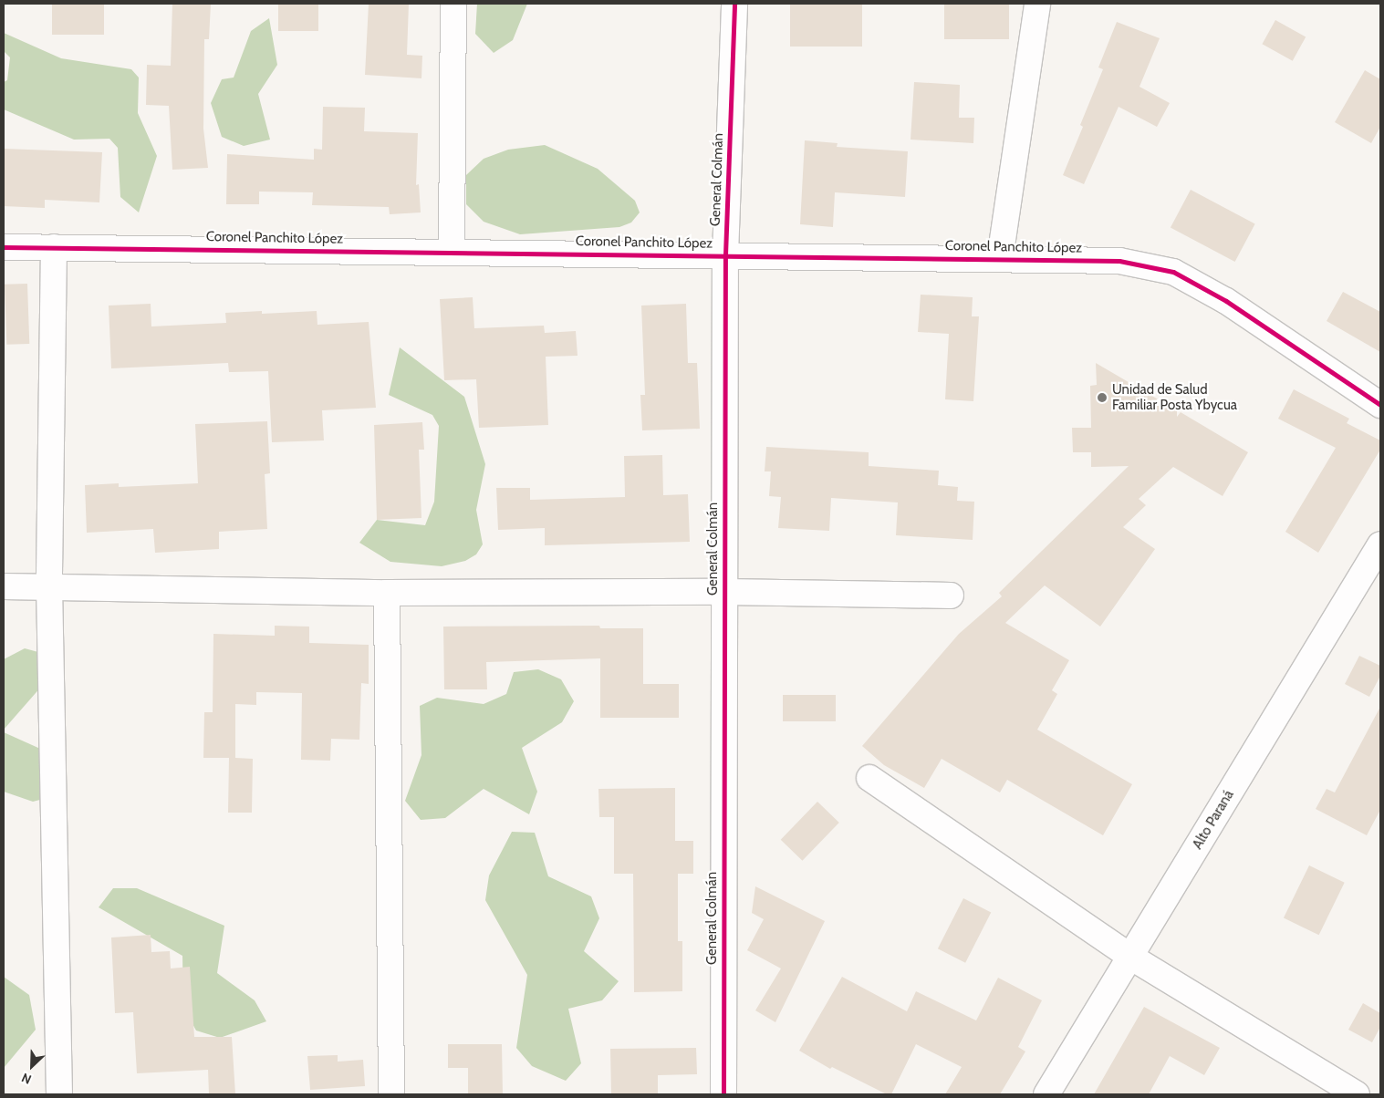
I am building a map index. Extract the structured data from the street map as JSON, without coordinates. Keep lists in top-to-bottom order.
{
  "streets": {
    "street": ["General Colmán", "Coronel Panchito López", "Alto Paraná"]
  },
  "crossings": [
    ["General Colmán", "Coronel Panchito López"]
  ],
  "places": ["Unidad de Salud Familiar Posta Ybycua"],
  "north": "bottom left"
}
